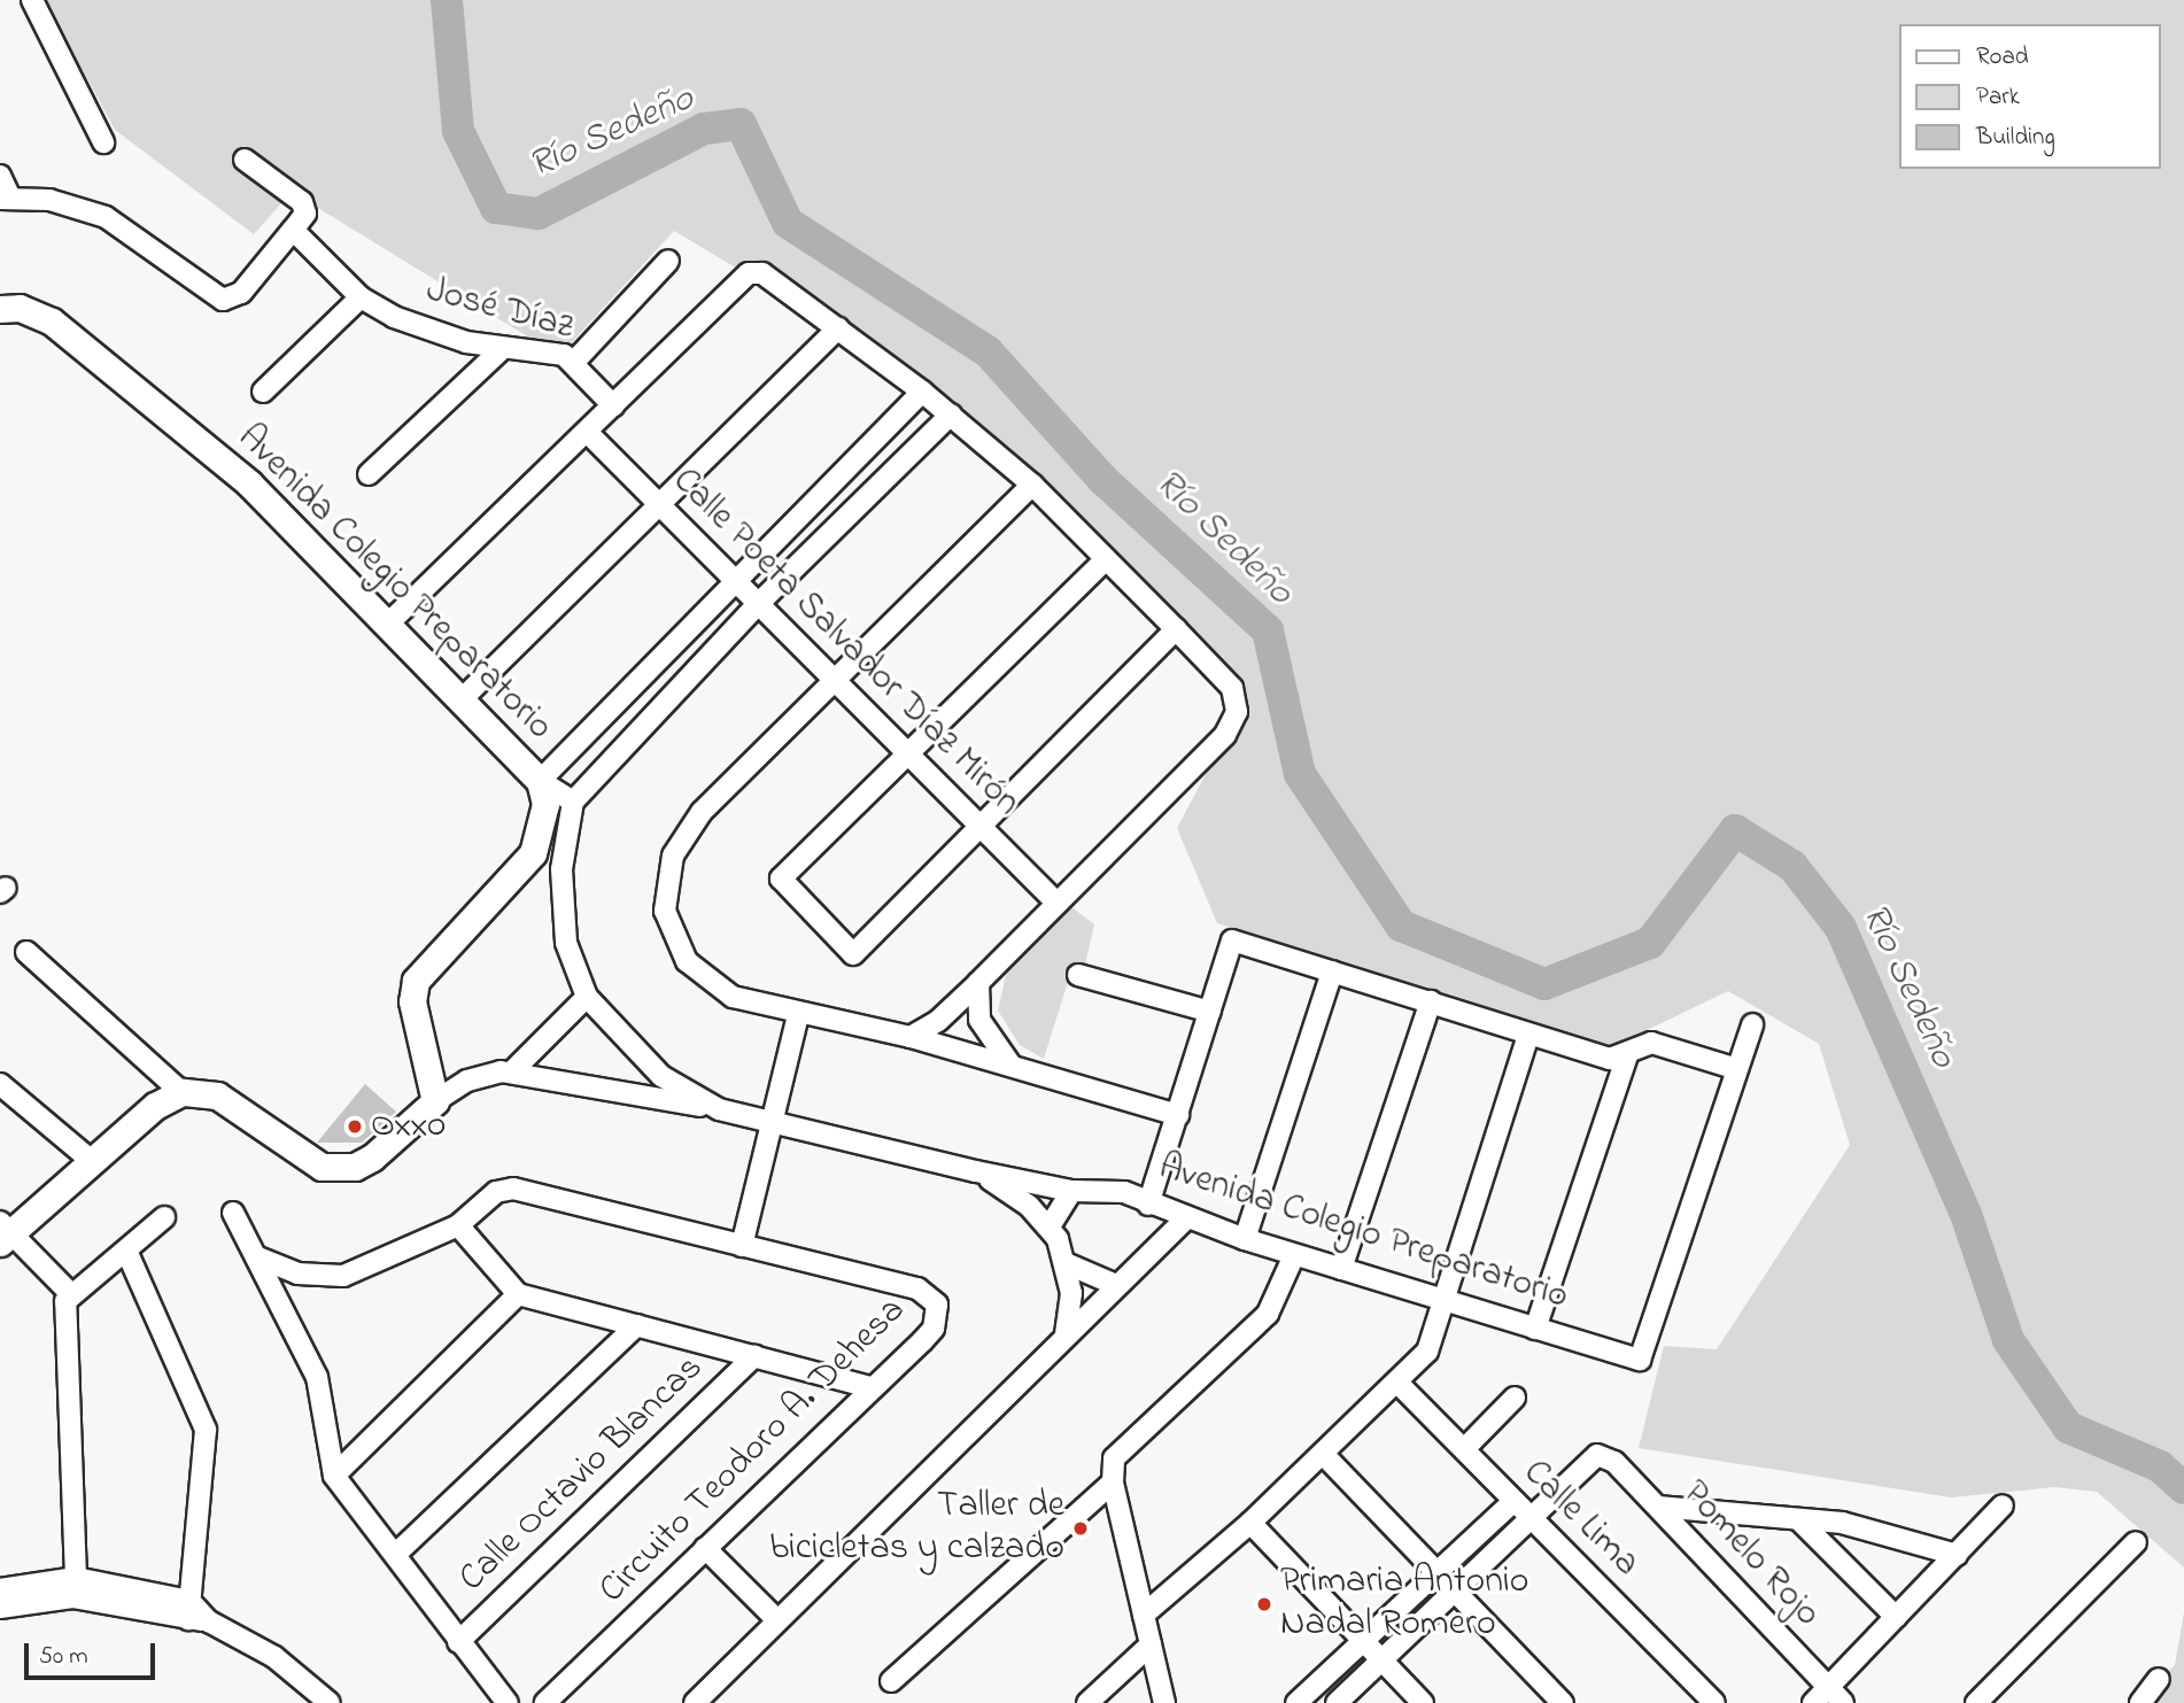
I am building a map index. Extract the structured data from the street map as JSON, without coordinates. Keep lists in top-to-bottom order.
{
  "streets": {
    "street": [
      "José Díaz",
      "Avenida Colegio Preparatorio",
      "Calle Poeta Salvador Díaz Mirón",
      "Circuito Teodoro A. Dehesa",
      "Calle Octavio Blancas",
      "Calle Lima",
      "Pomelo Rojo"
    ]
  },
  "crossings": [
    ["Calle Lima", "Pomelo Rojo"]
  ],
  "water": ["Río Sedeño"],
  "places": ["Oxxo", "Taller de bicicletas y calzado", "Primaria Antonio Nadal Romero"],
  "legend": ["Road", "Park", "Building"],
  "scale_bar": "50 m"
}
